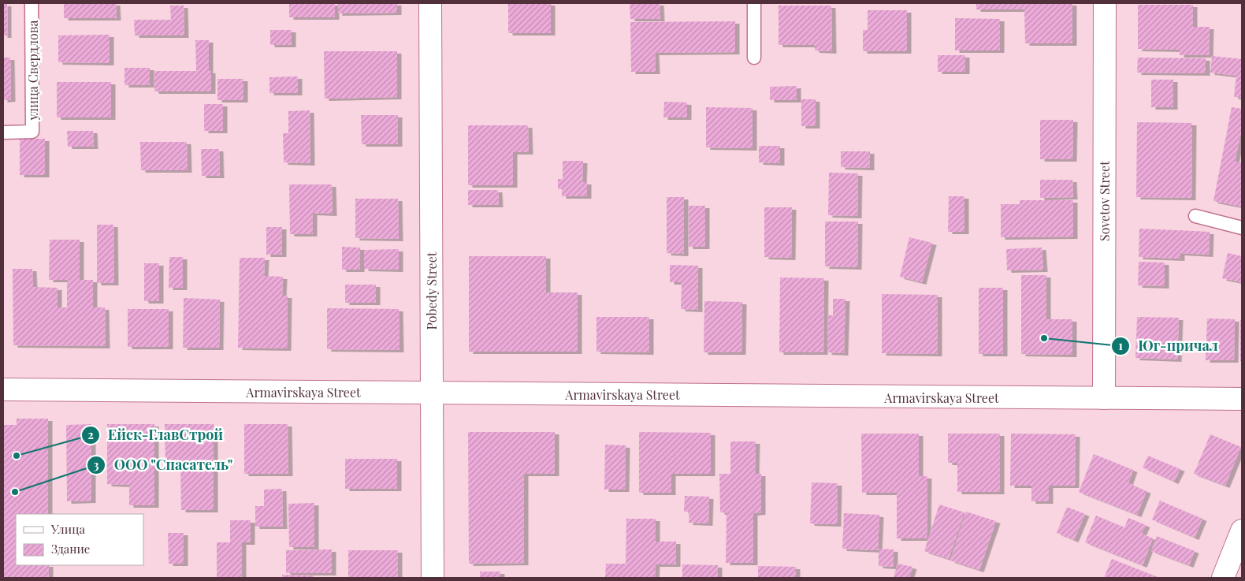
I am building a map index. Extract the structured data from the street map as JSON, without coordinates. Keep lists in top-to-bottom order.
{
  "streets": {
    "street": ["Sovetov Street", "Pobedy Street", "Armavirskaya Street"],
    "lane": ["улица Свердлова"]
  },
  "crossings": [
    ["Sovetov Street", "Armavirskaya Street"],
    ["Pobedy Street", "Armavirskaya Street"]
  ],
  "places": ["Юг-причал", "Ейск-ГлавСтрой", "ООО \"Спасатель\""],
  "legend": ["Улица", "Здание"]
}
